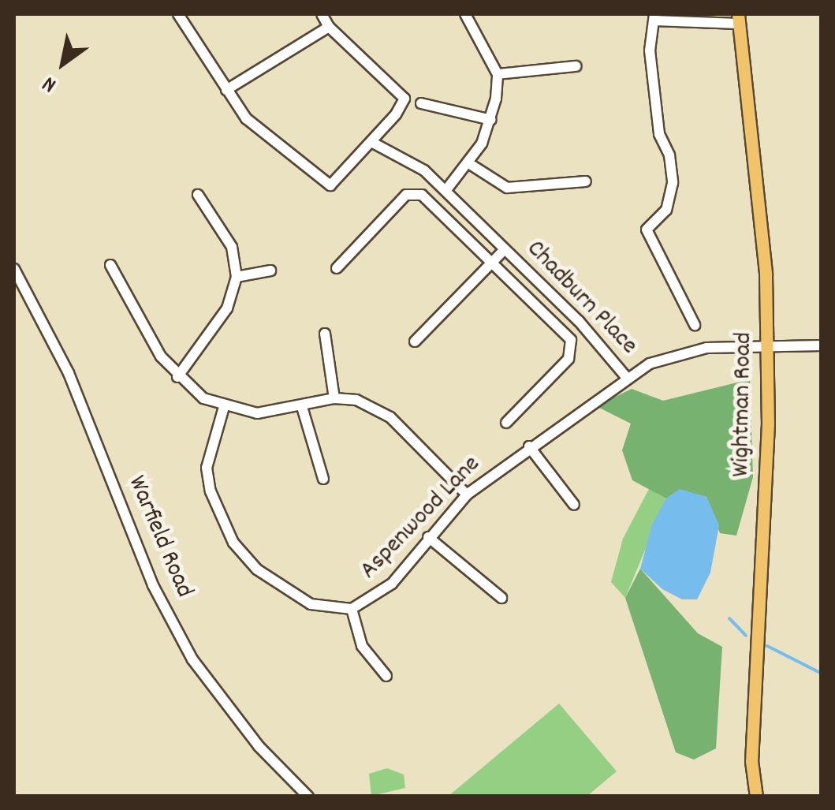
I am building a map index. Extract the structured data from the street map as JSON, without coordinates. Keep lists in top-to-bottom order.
{
  "streets": {
    "main road": ["Wightman Road"],
    "street": ["Chadburn Place", "Aspenwood Lane", "Warfield Road"]
  },
  "crossings": [
    ["Chadburn Place", "Aspenwood Lane"],
    ["Wightman Road", "Aspenwood Lane"]
  ],
  "north": "bottom left"
}
